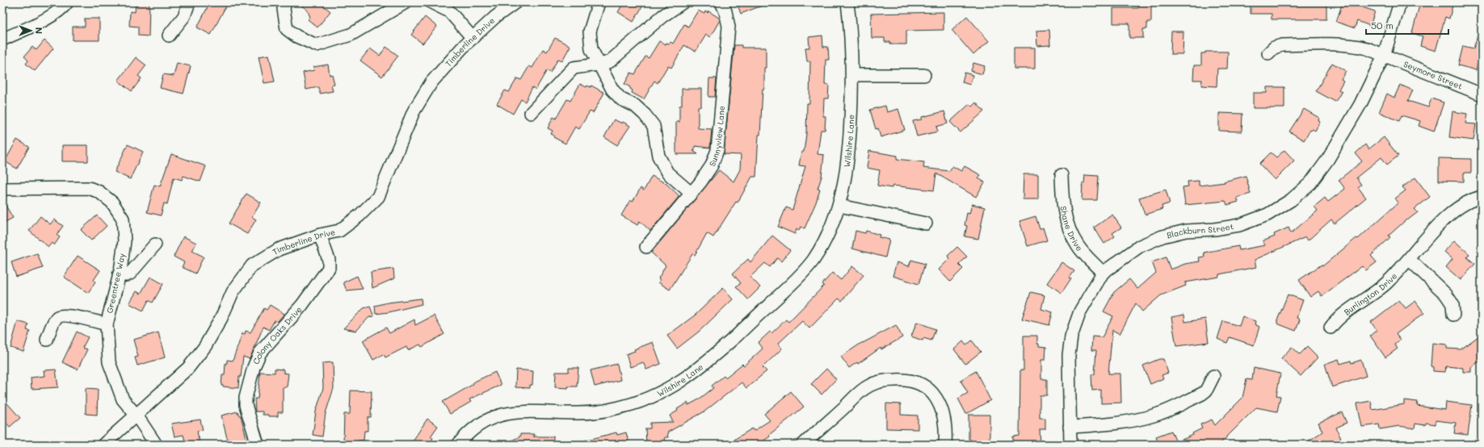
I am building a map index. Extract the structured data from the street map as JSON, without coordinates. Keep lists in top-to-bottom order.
{
  "streets": {
    "street": [
      "Timberline Drive",
      "Seymore Street",
      "Sunnyview Lane",
      "Wilshire Lane",
      "Shane Drive",
      "Blackburn Street",
      "Greentree Way",
      "Burlington Drive",
      "Colony Oaks Drive"
    ]
  },
  "crossings": [
    ["Timberline Drive", "Greentree Way"],
    ["Timberline Drive", "Colony Oaks Drive"],
    ["Seymore Street", "Blackburn Street"],
    ["Shane Drive", "Blackburn Street"]
  ],
  "scale_bar": "50 m",
  "north": "right"
}
